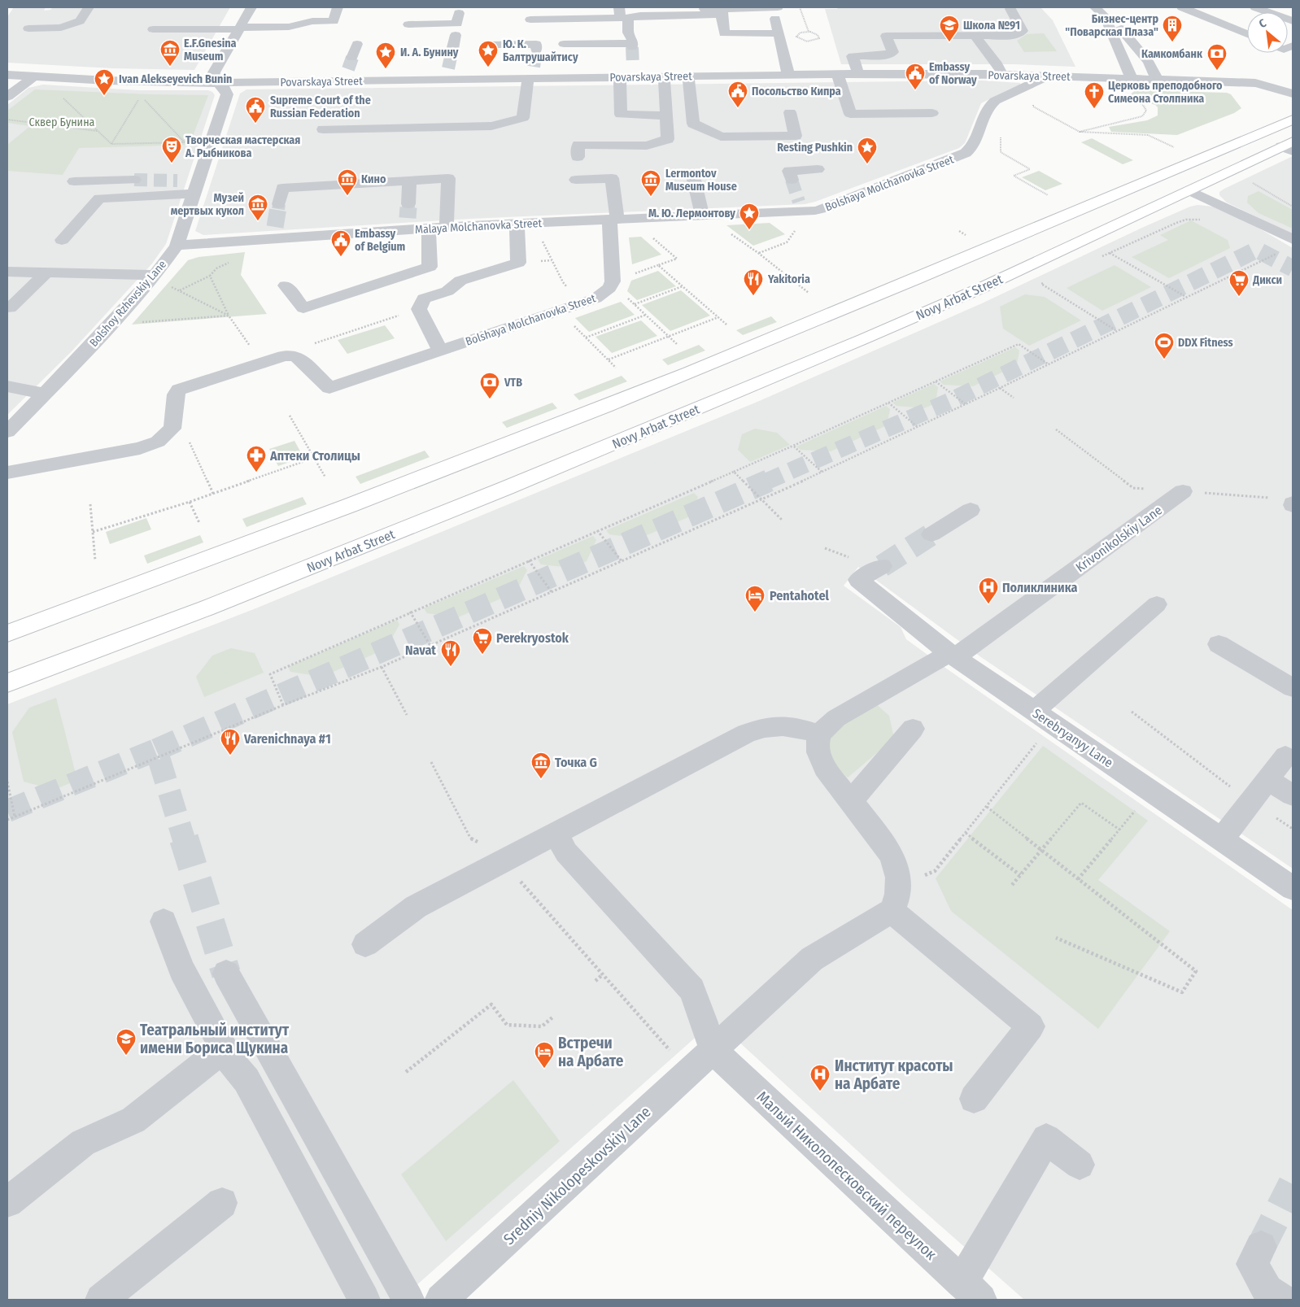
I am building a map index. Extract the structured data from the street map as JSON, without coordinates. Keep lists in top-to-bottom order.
{
  "streets": {
    "main road": ["Novy Arbat Street"],
    "street": [
      "Povarskaya Street",
      "Bolshaya Molchanovka Street",
      "Malaya Molchanovka Street",
      "Bolshoy Rzhevskiy Lane",
      "Krivonikolskiy Lane",
      "Serebryanyy Lane",
      "Sredniy Nikolopeskovskiy Lane",
      "Малый Николопесковский переулок"
    ]
  },
  "crossings": [
    ["Povarskaya Street", "Bolshaya Molchanovka Street"],
    ["Povarskaya Street", "Bolshoy Rzhevskiy Lane"],
    ["Bolshaya Molchanovka Street", "Malaya Molchanovka Street"],
    ["Malaya Molchanovka Street", "Bolshoy Rzhevskiy Lane"],
    ["Krivonikolskiy Lane", "Serebryanyy Lane"],
    ["Sredniy Nikolopeskovskiy Lane", "Малый Николопесковский переулок"]
  ],
  "parks": ["Сквер Бунина"],
  "places": {
    "school or university": ["Школа №91", "Театральный институт имени Бориса Щукина"],
    "building": ["Бизнес-центр \"Поварская Плаза\""],
    "museum": [
      "E.F.Gnesina Museum",
      "Кино",
      "Lermontov Museum House",
      "Музей мертвых кукол",
      "Точка G"
    ],
    "place": [
      "Ю. К. Балтрушайтису",
      "И. А. Бунину",
      "Ivan Alekseyevich Bunin",
      "Resting Pushkin",
      "М. Ю. Лермонтову"
    ],
    "bank": ["Камкомбанк", "VTB"],
    "public building": [
      "Embassy of Norway",
      "Посольство Кипра",
      "Supreme Court of the Russian Federation",
      "Embassy of Belgium"
    ],
    "church": ["Церковь преподобного Симеона Столпника"],
    "theatre": ["Творческая мастерская А. Рыбникова"],
    "restaurant": ["Yakitoria", "Navat", "Varenichnaya #1"],
    "supermarket": ["Дикси", "Perekryostok"],
    "sports": ["DDX Fitness"],
    "pharmacy": ["Аптеки Столицы"],
    "hospital": ["Поликлиника", "Институт красоты на Арбате"],
    "hotel": ["Pentahotel", "Встречи на Арбате"]
  },
  "north": "top left"
}
